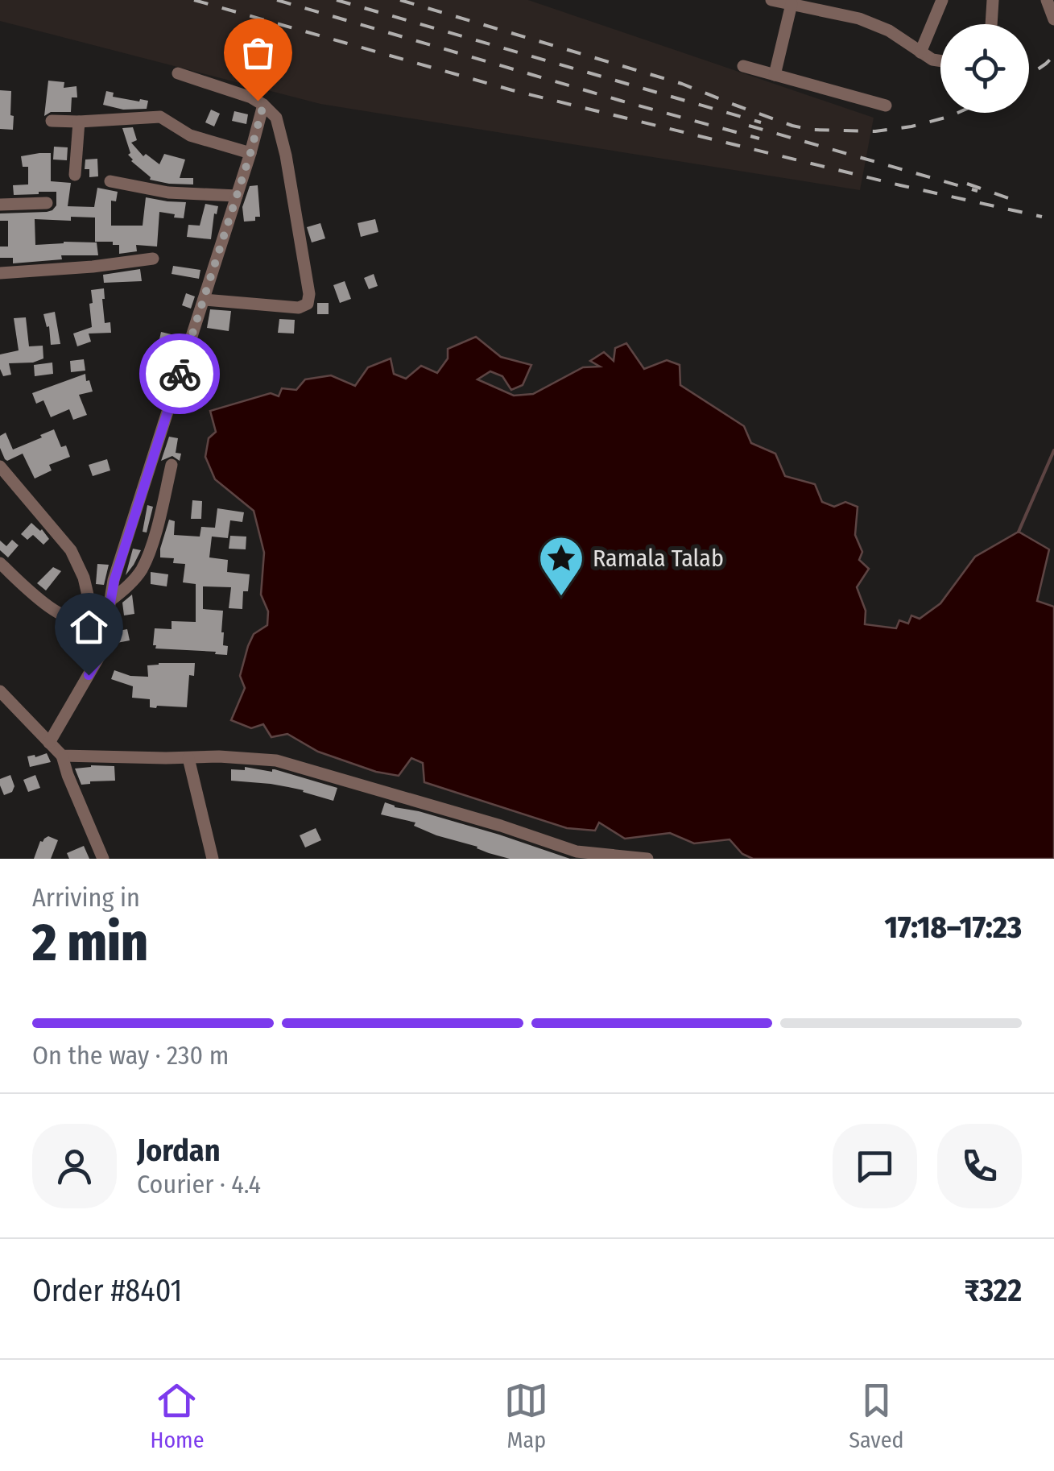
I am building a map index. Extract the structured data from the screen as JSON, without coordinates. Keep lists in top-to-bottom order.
{
  "places": {
    "place": ["Ramala Talab"]
  },
  "page": {
    "heading": ["2 min", "Arriving in", "17:18–17:23"],
    "panel": [
      "Jordan",
      "Courier · 4.4",
      "Order #8401",
      "₹322"
    ],
    "bar": "On the way · 230 m",
    "tabs": ["Home", "Map", "Saved"]
  }
}
